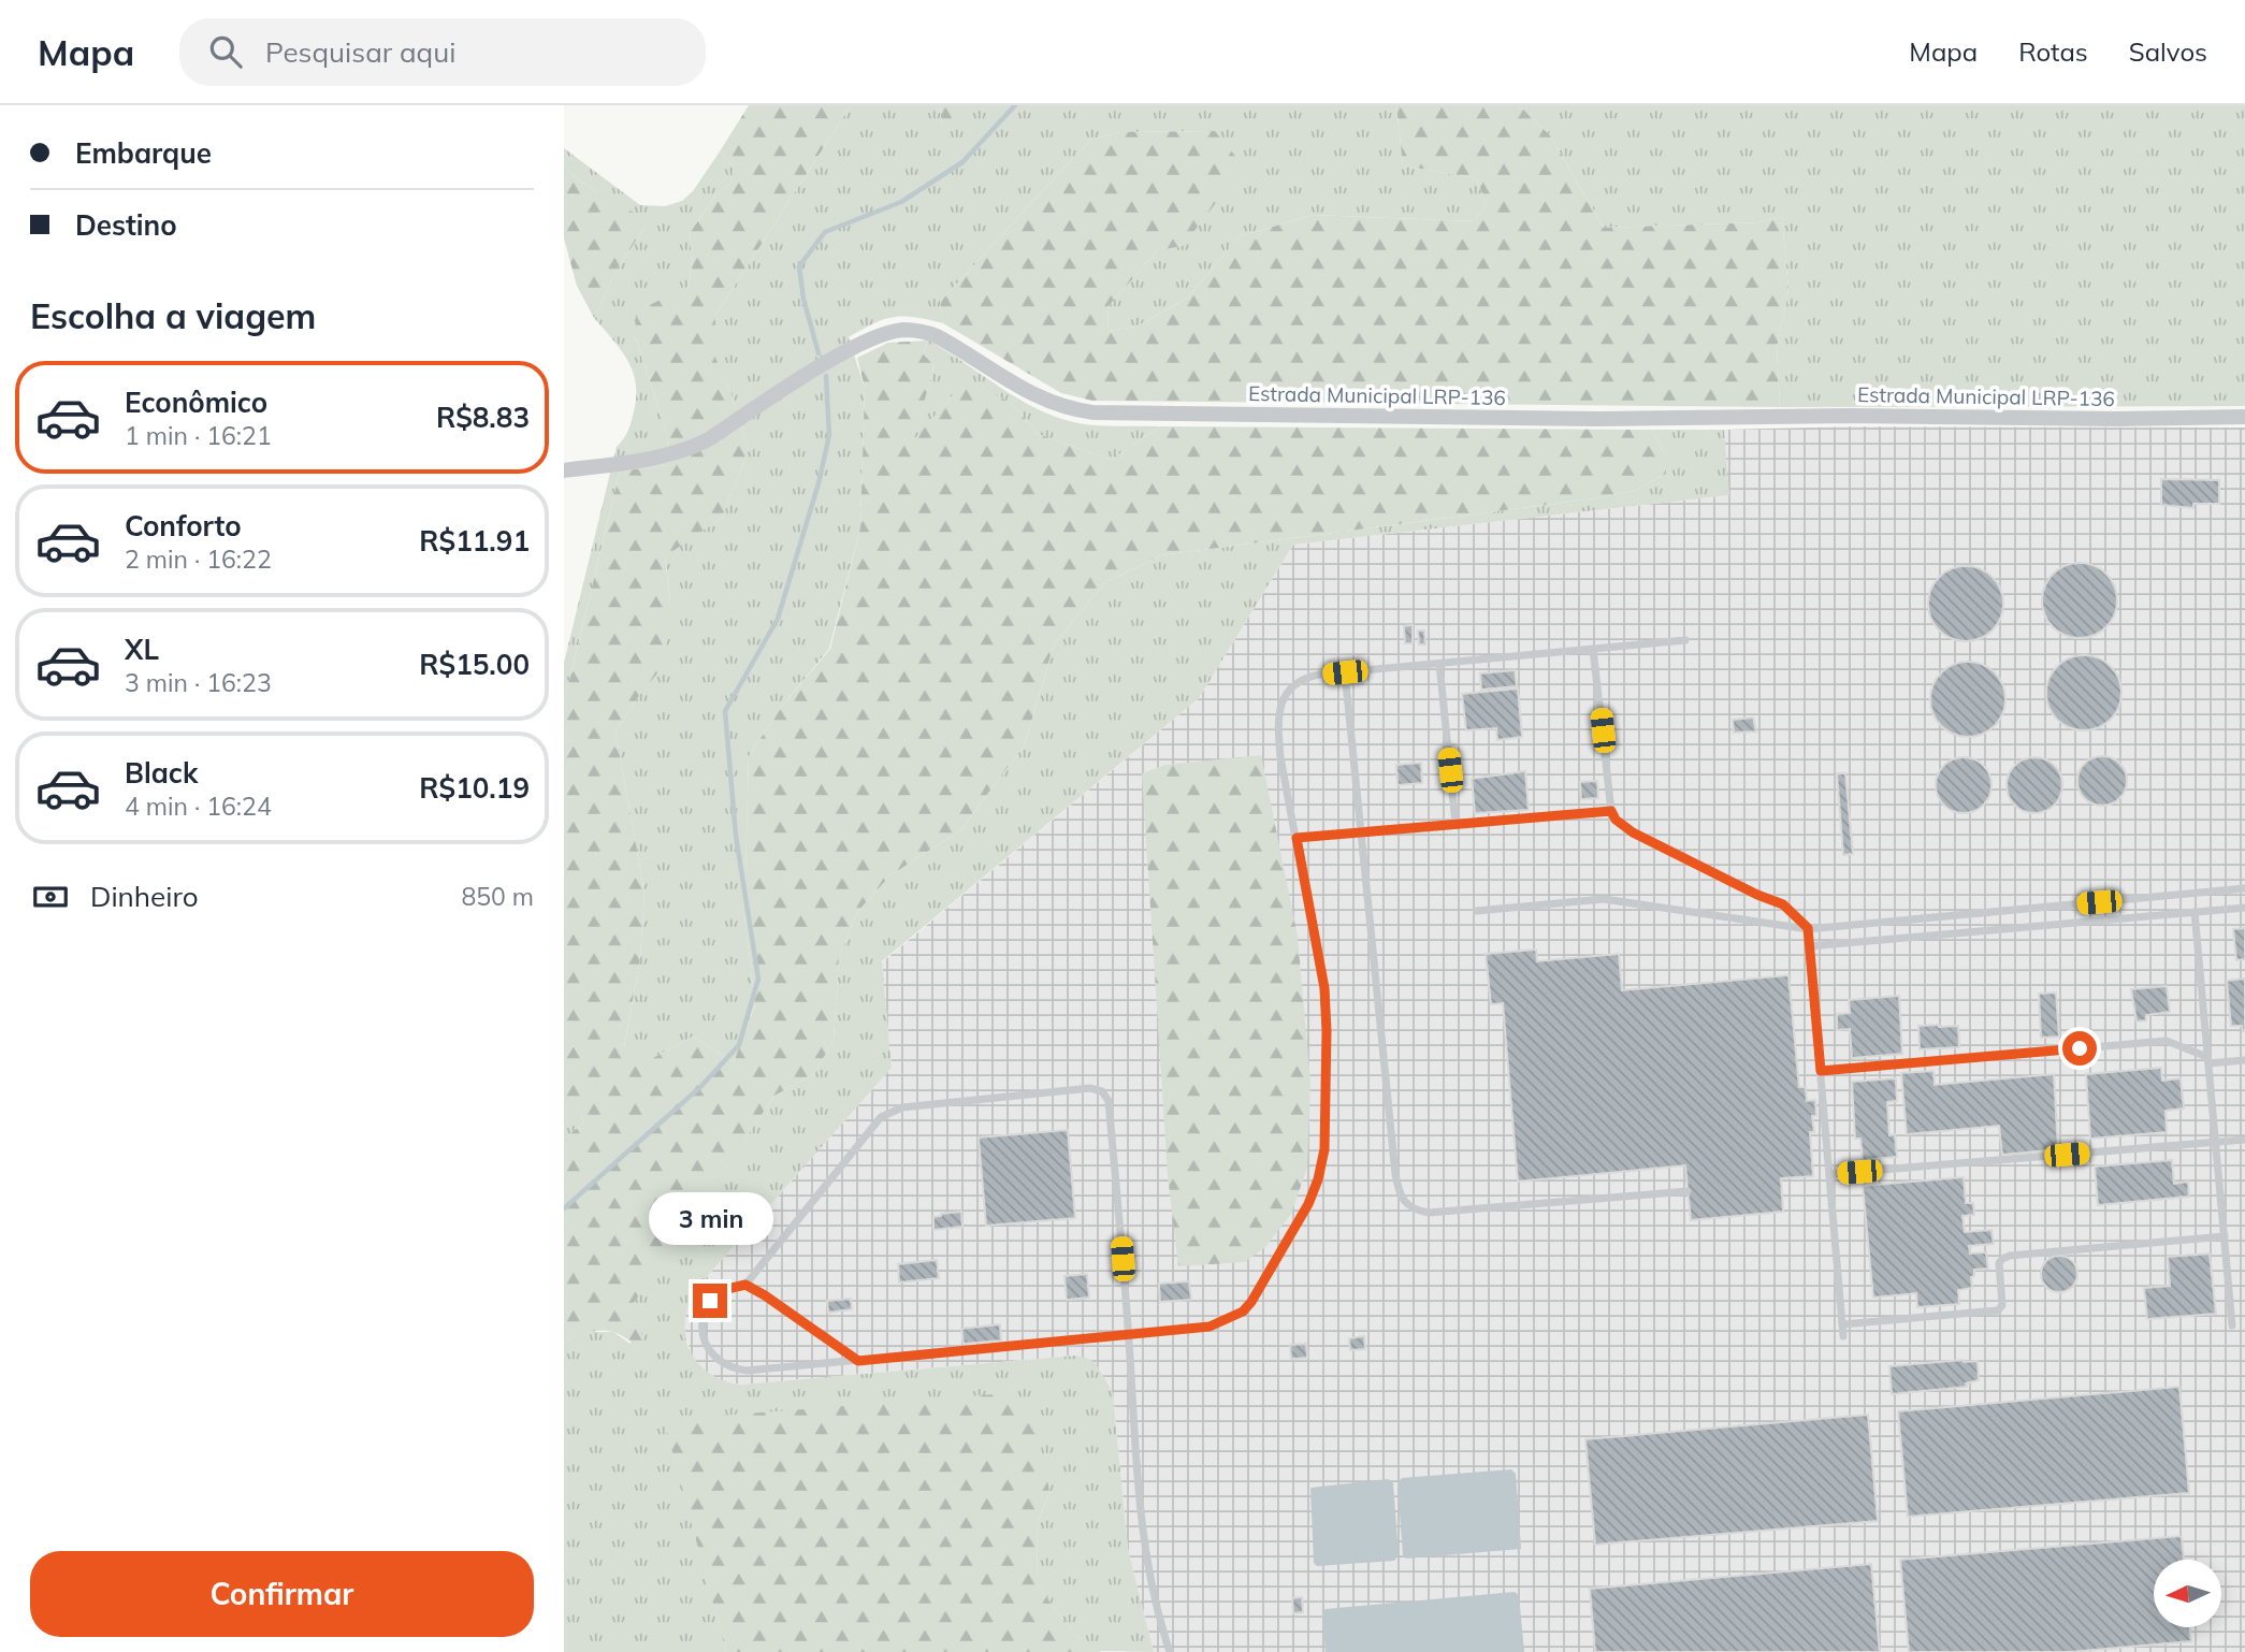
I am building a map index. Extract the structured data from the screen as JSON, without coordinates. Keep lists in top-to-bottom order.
{
  "streets": {
    "street": ["Estrada Municipal LRP-136"]
  },
  "north": "left",
  "page": {
    "header": "Mapa",
    "search": "Pesquisar aqui",
    "nav": ["Mapa", "Rotas", "Salvos"],
    "banner": ["Embarque", "Destino"],
    "heading": "Escolha a viagem",
    "list": [
      {
        "name": "Econômico",
        "note": "1 min · 16:21",
        "value": "R$8.83"
      },
      {
        "name": "Conforto",
        "note": "2 min · 16:22",
        "value": "R$11.91"
      },
      {
        "name": "XL",
        "note": "3 min · 16:23",
        "value": "R$15.00"
      },
      {
        "name": "Black",
        "note": "4 min · 16:24",
        "value": "R$10.19"
      }
    ],
    "pay": ["Dinheiro", "850 m"],
    "bubble": "3 min",
    "buttons": "Confirmar"
  }
}
